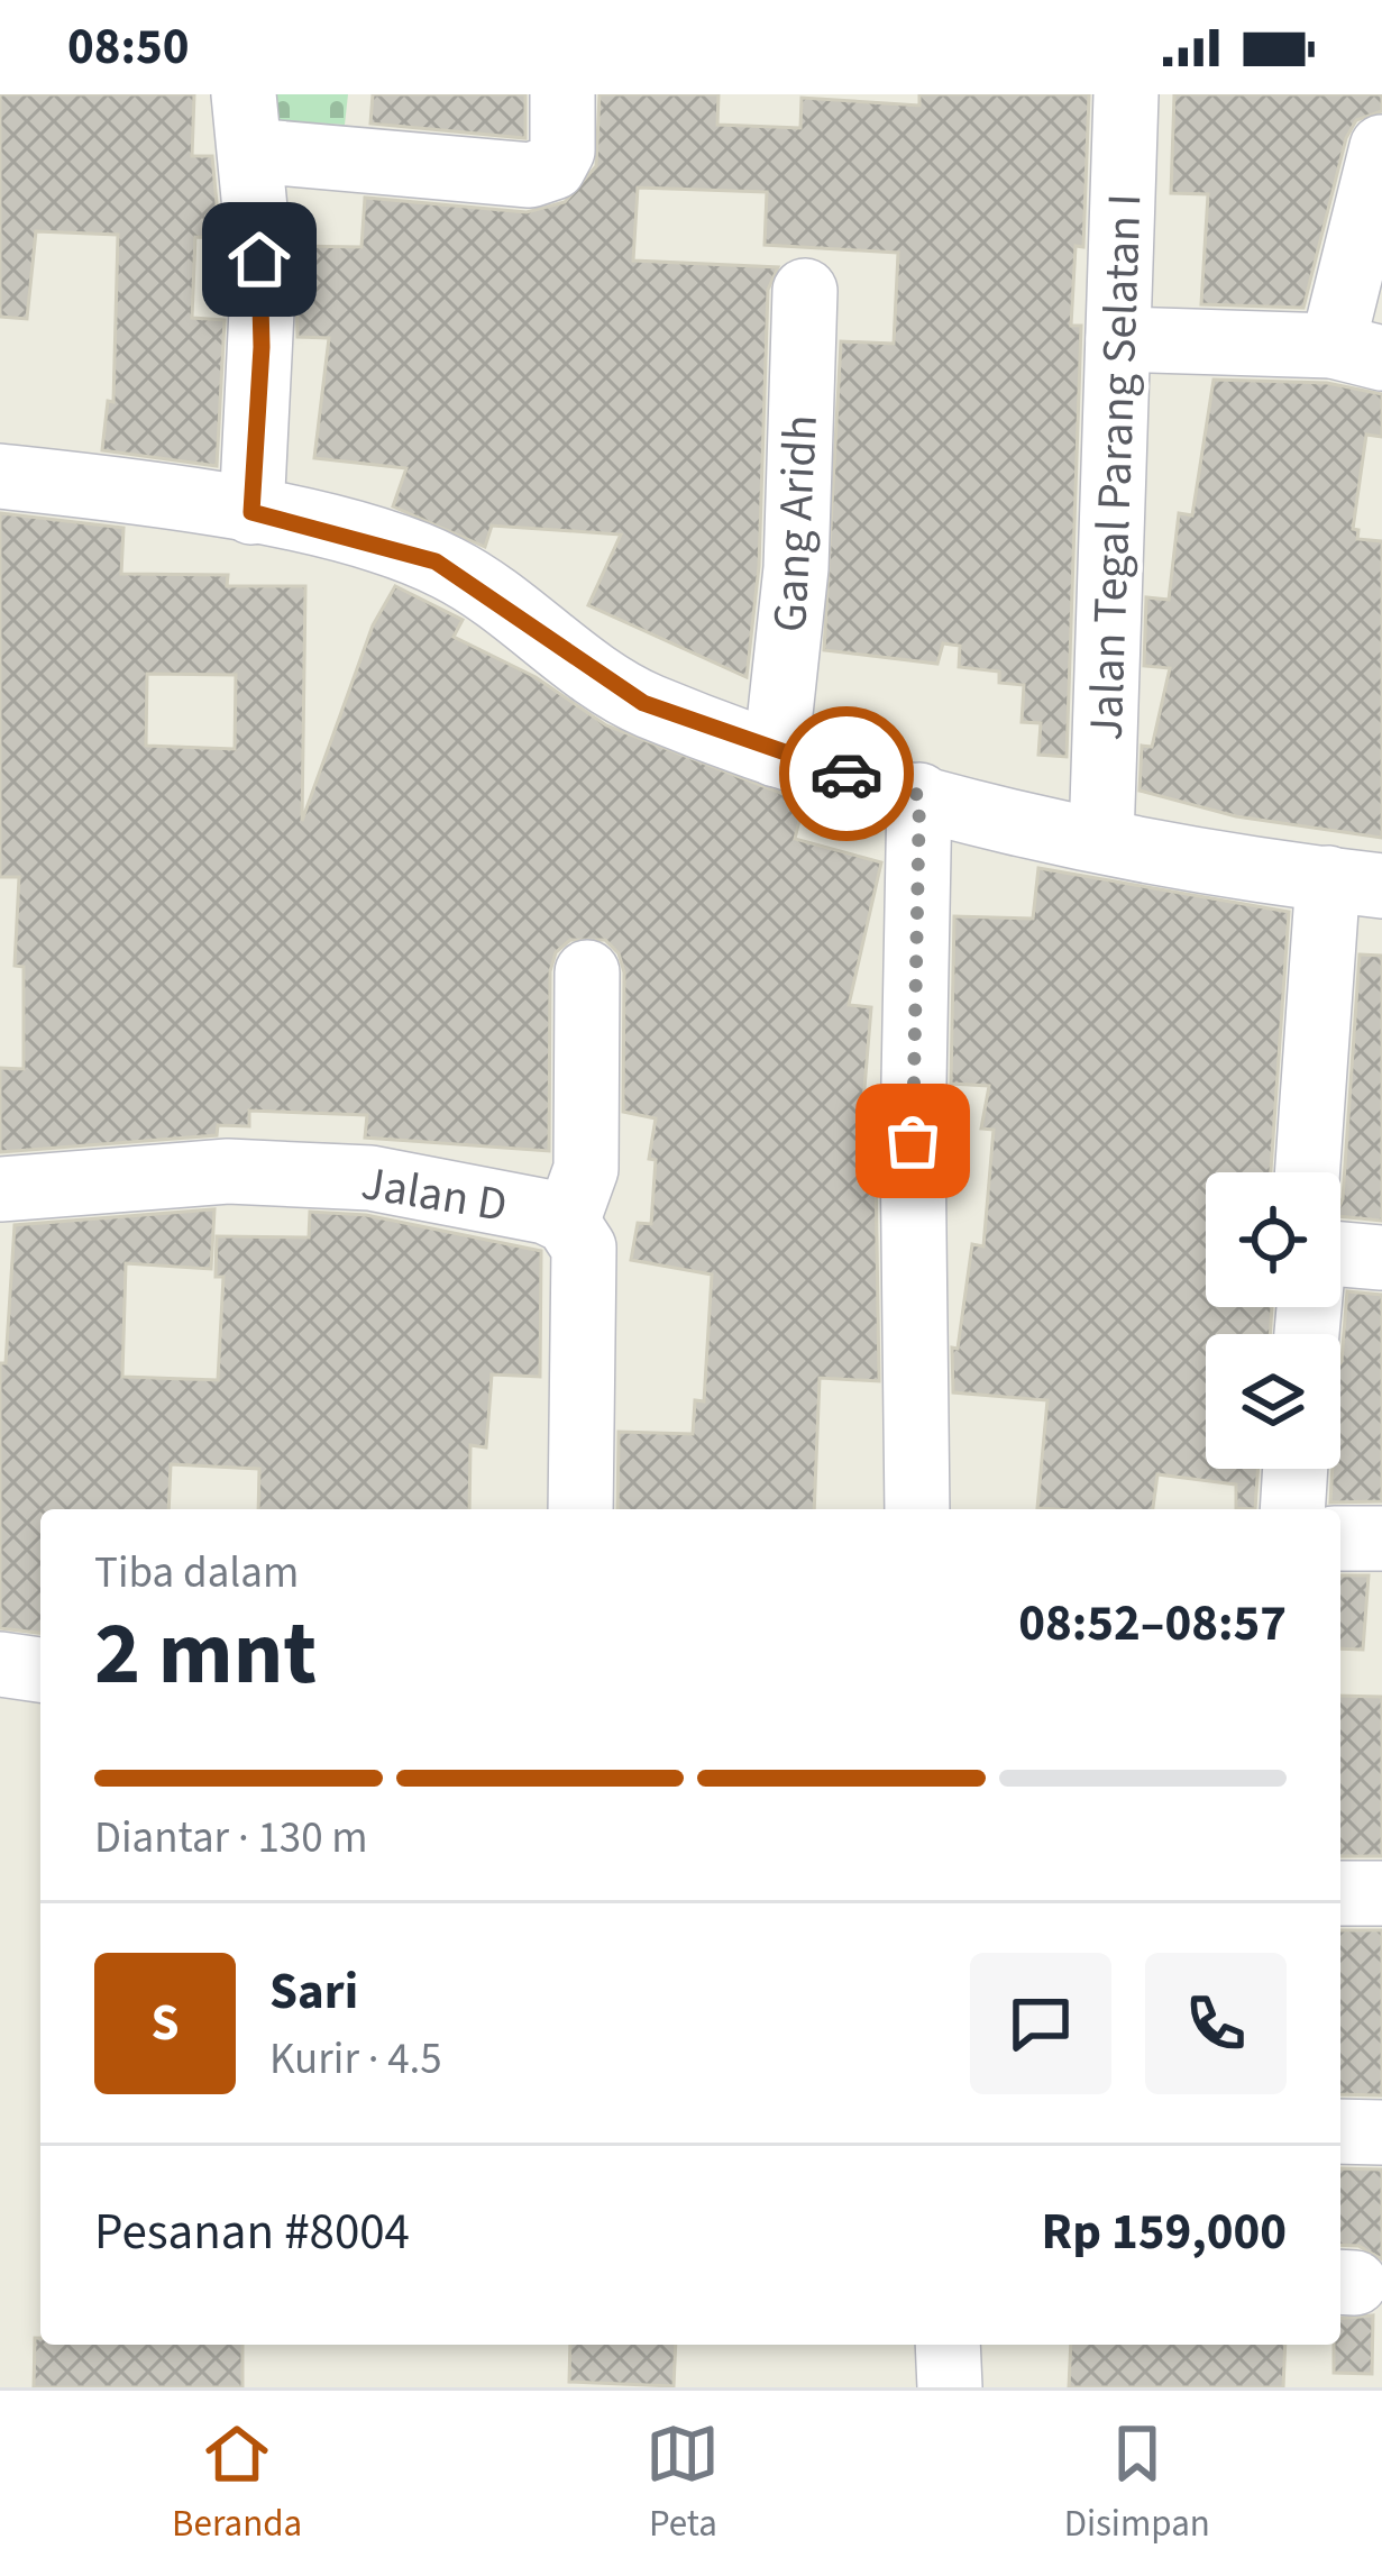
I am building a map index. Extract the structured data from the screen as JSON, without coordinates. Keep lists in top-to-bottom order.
{
  "streets": {
    "street": ["Jalan Tegal Parang Selatan I", "Gang Aridh", "Jalan D"]
  },
  "page": {
    "status": "08:50",
    "heading": ["2 mnt", "Tiba dalam", "08:52–08:57"],
    "panel": [
      "Sari",
      "Kurir · 4.5",
      "Pesanan #8004",
      "Rp 159,000"
    ],
    "bar": "Diantar · 130 m",
    "round": "S",
    "tabs": ["Beranda", "Peta", "Disimpan"]
  }
}
